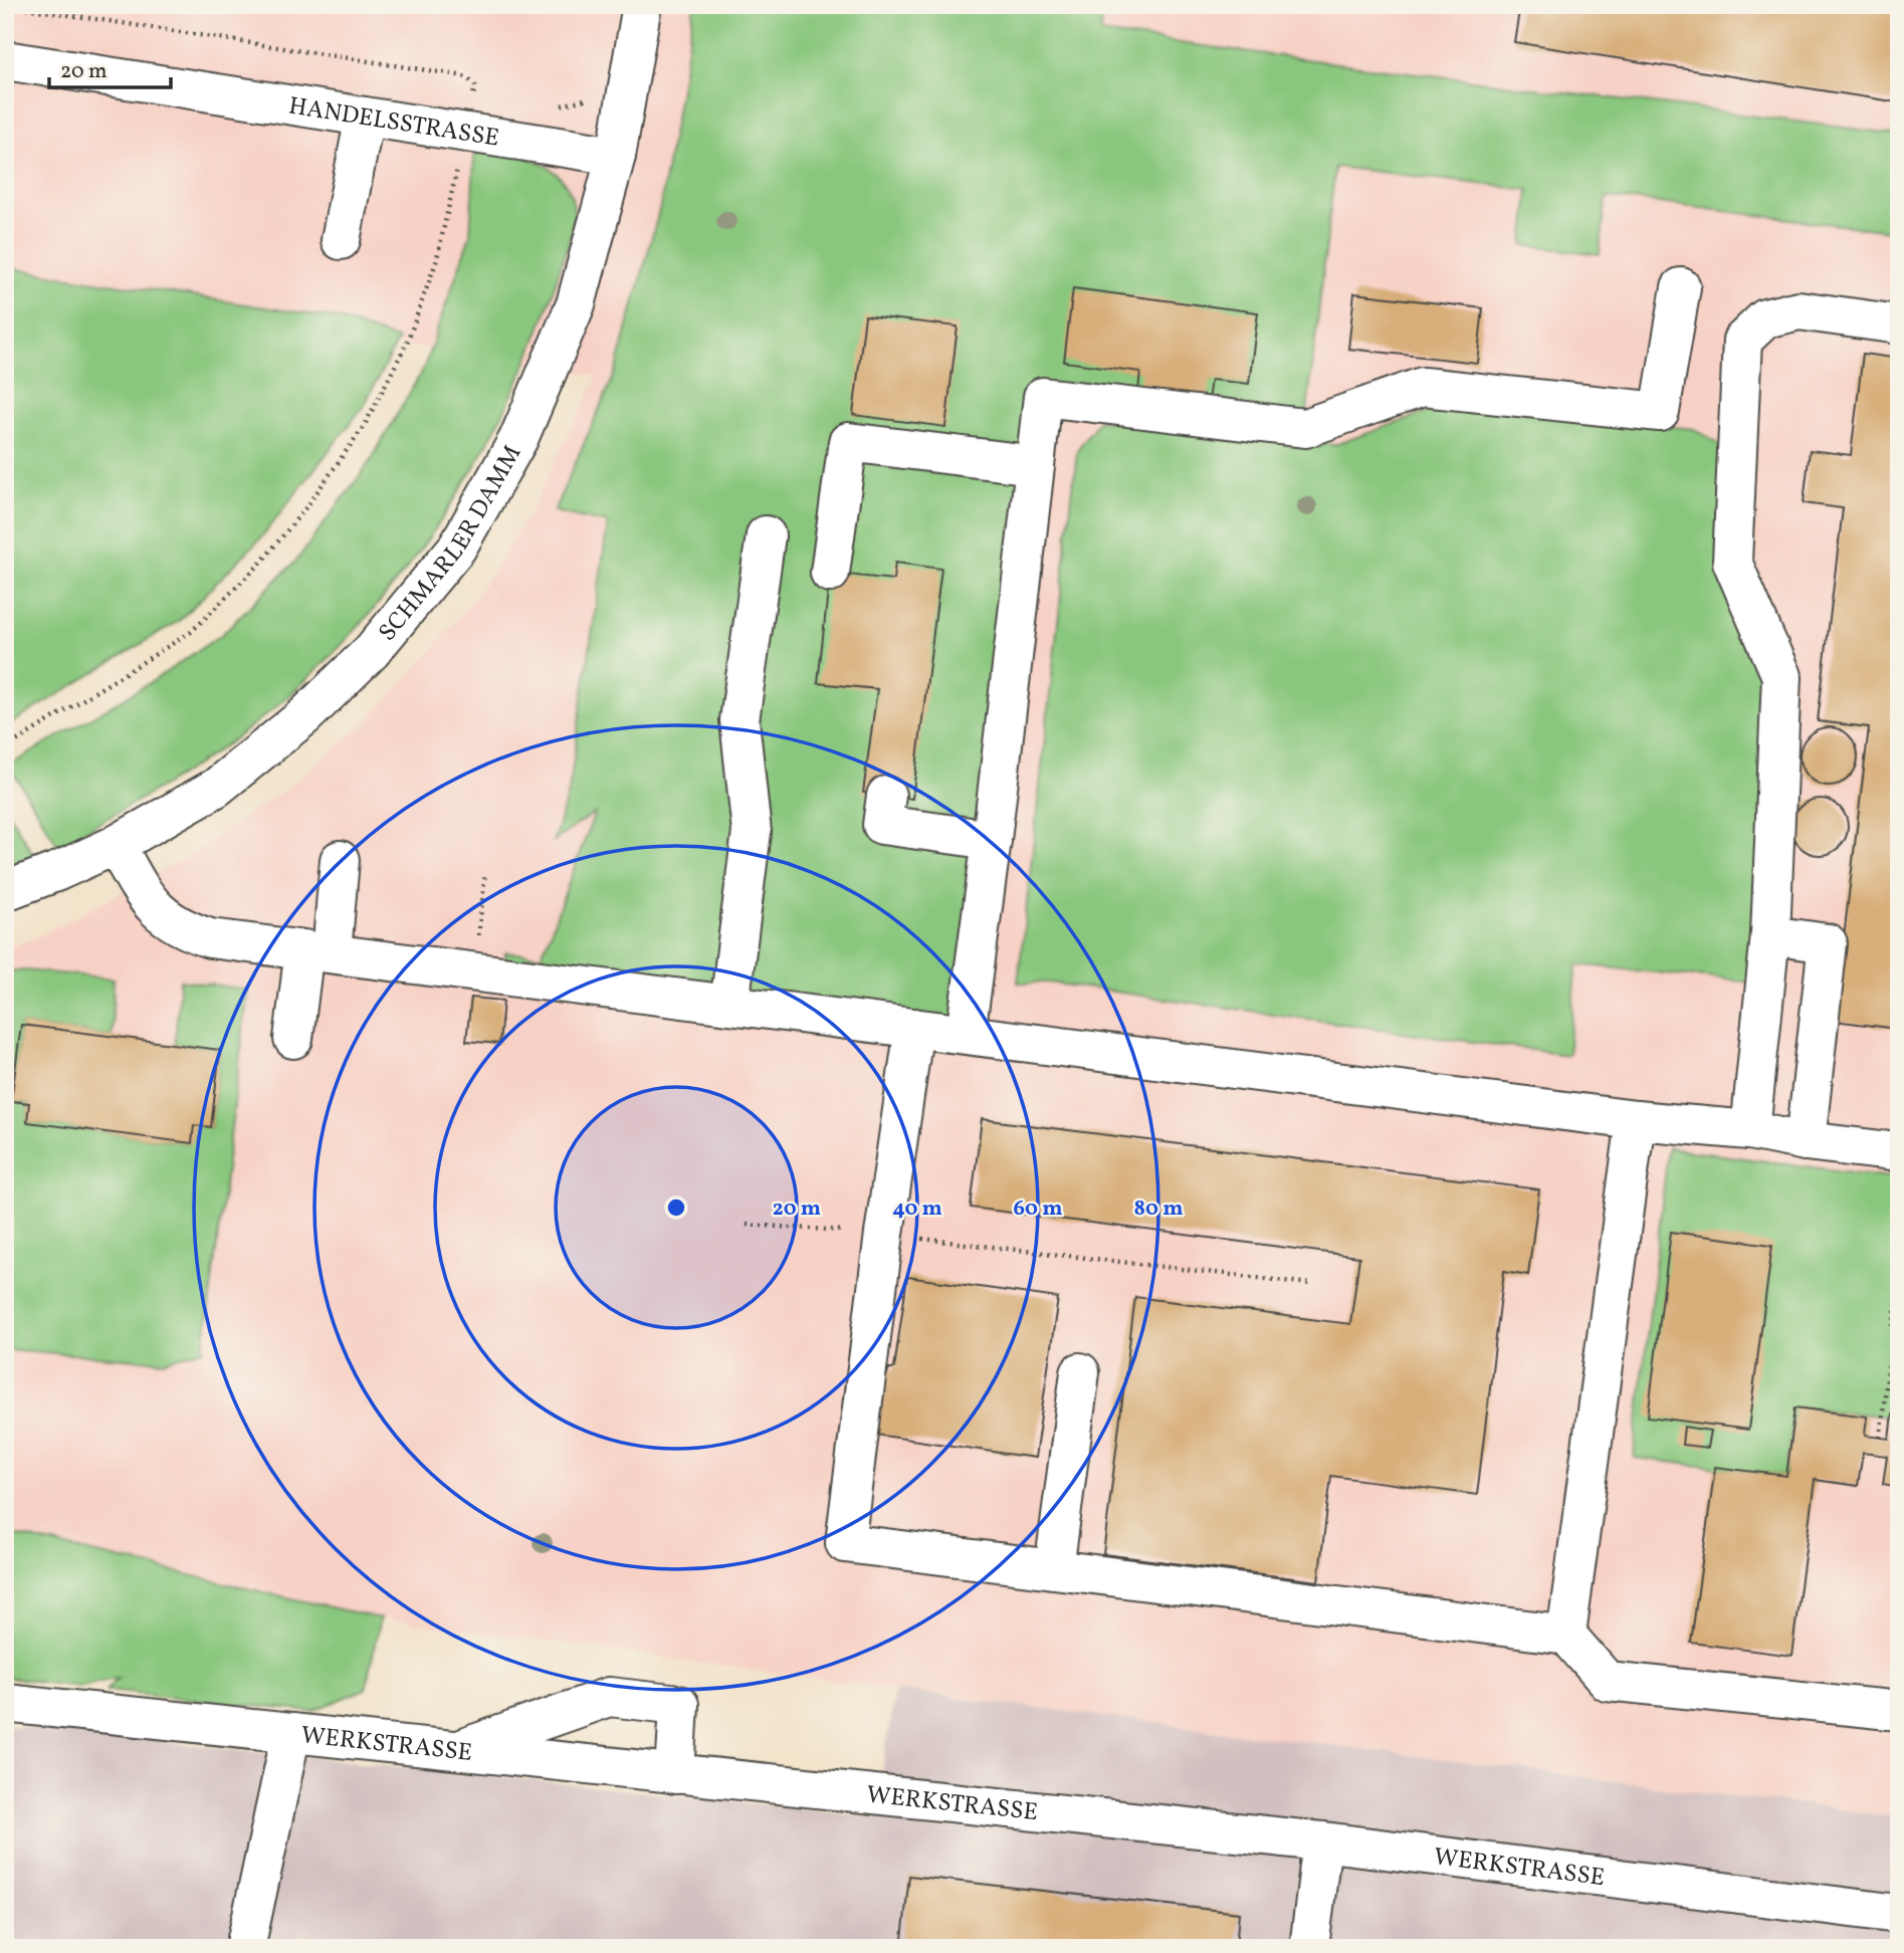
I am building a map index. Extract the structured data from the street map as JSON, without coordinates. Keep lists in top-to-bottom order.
{
  "streets": {
    "street": ["HANDELSSTRASSE", "SCHMARLER DAMM", "WERKSTRASSE"]
  },
  "crossings": [
    ["HANDELSSTRASSE", "SCHMARLER DAMM"]
  ],
  "scale_bar": "20 m",
  "rings": [
    "20 m",
    "40 m",
    "60 m",
    "80 m"
  ]
}
